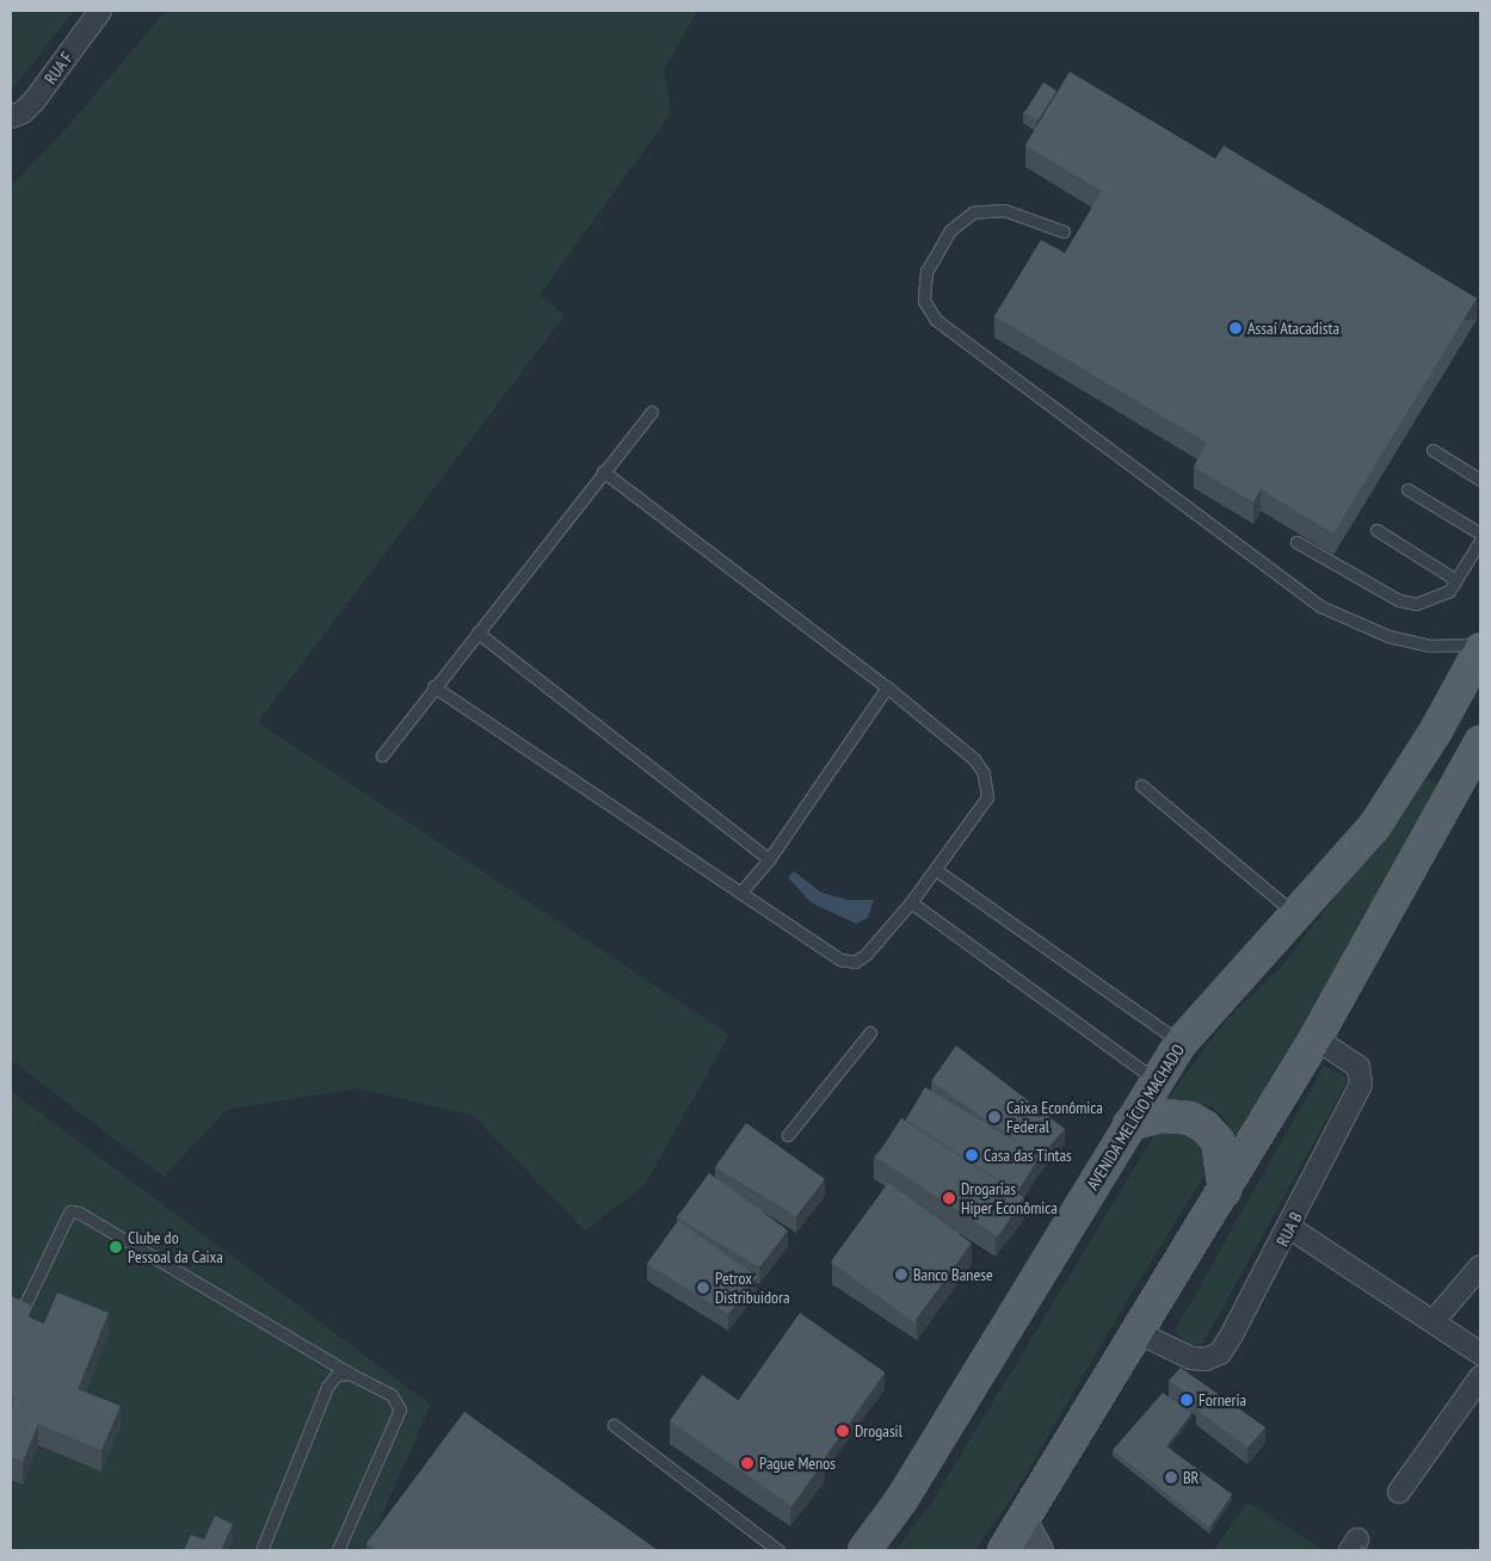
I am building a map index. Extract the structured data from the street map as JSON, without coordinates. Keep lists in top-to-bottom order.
{
  "streets": {
    "main road": ["AVENIDA MELÍCIO MACHADO"],
    "street": ["RUA F", "RUA B"]
  },
  "places": [
    "Assaí Atacadista",
    "Caixa Econômica Federal",
    "Casa das Tintas",
    "Drogarias Hiper Econômica",
    "Clube do Pessoal da Caixa",
    "Banco Banese",
    "Petrox Distribuidora",
    "Forneria",
    "Drogasil",
    "Pague Menos",
    "BR"
  ]
}
